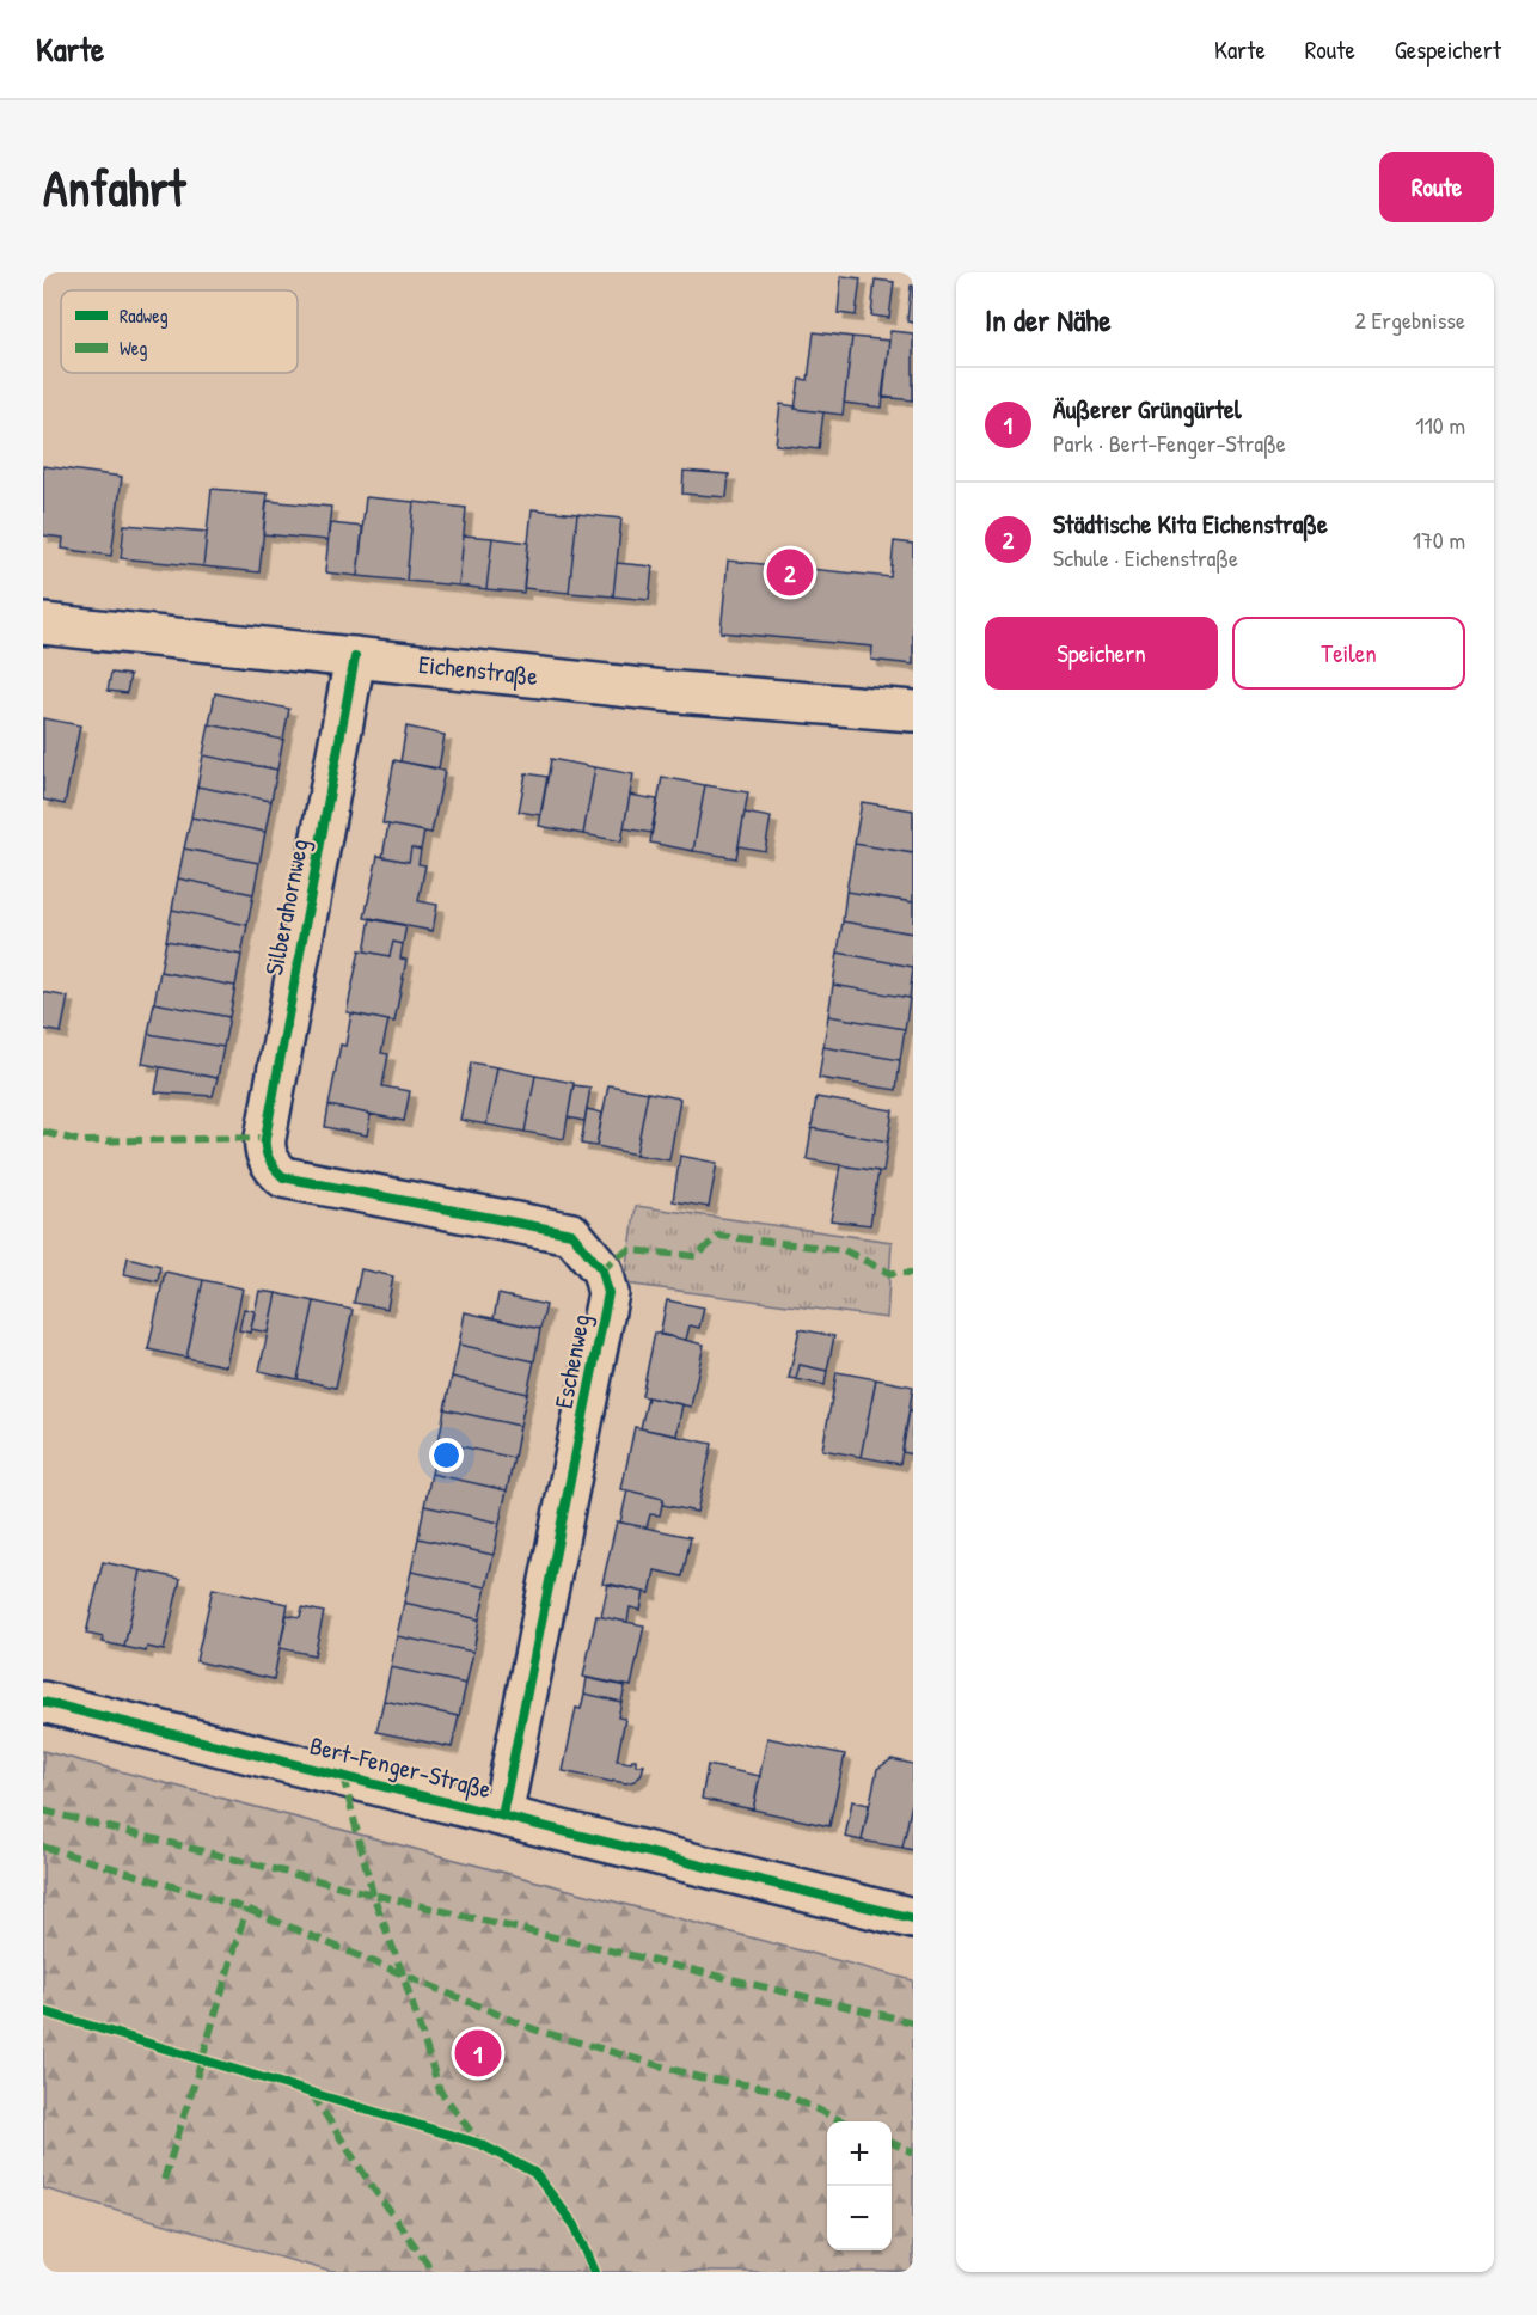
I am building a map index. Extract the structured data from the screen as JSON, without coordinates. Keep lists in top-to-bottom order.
{
  "streets": {
    "street": [
      "Eichenstraße",
      "Silberahornweg",
      "Eschenweg",
      "Bert-Fenger-Straße"
    ]
  },
  "crossings": [
    ["Eichenstraße", "Silberahornweg"],
    ["Silberahornweg", "Eschenweg"],
    ["Eschenweg", "Bert-Fenger-Straße"]
  ],
  "legend": ["Radweg", "Weg"],
  "page": {
    "header": "Karte",
    "nav": ["Karte", "Route", "Gespeichert"],
    "buttons": [
      "Route",
      ["Speichern", "Teilen"]
    ],
    "title": "Anfahrt",
    "heading": ["In der Nähe", "2 Ergebnisse"],
    "list": [
      {
        "mark": "1",
        "name": "Äußerer Grüngürtel",
        "note": "Park · Bert-Fenger-Straße",
        "value": "110 m"
      },
      {
        "mark": "2",
        "name": "Städtische Kita Eichenstraße",
        "note": "Schule · Eichenstraße",
        "value": "170 m"
      }
    ],
    "pins": ["2", "1"],
    "map_buttons": ["+", "−"]
  }
}
